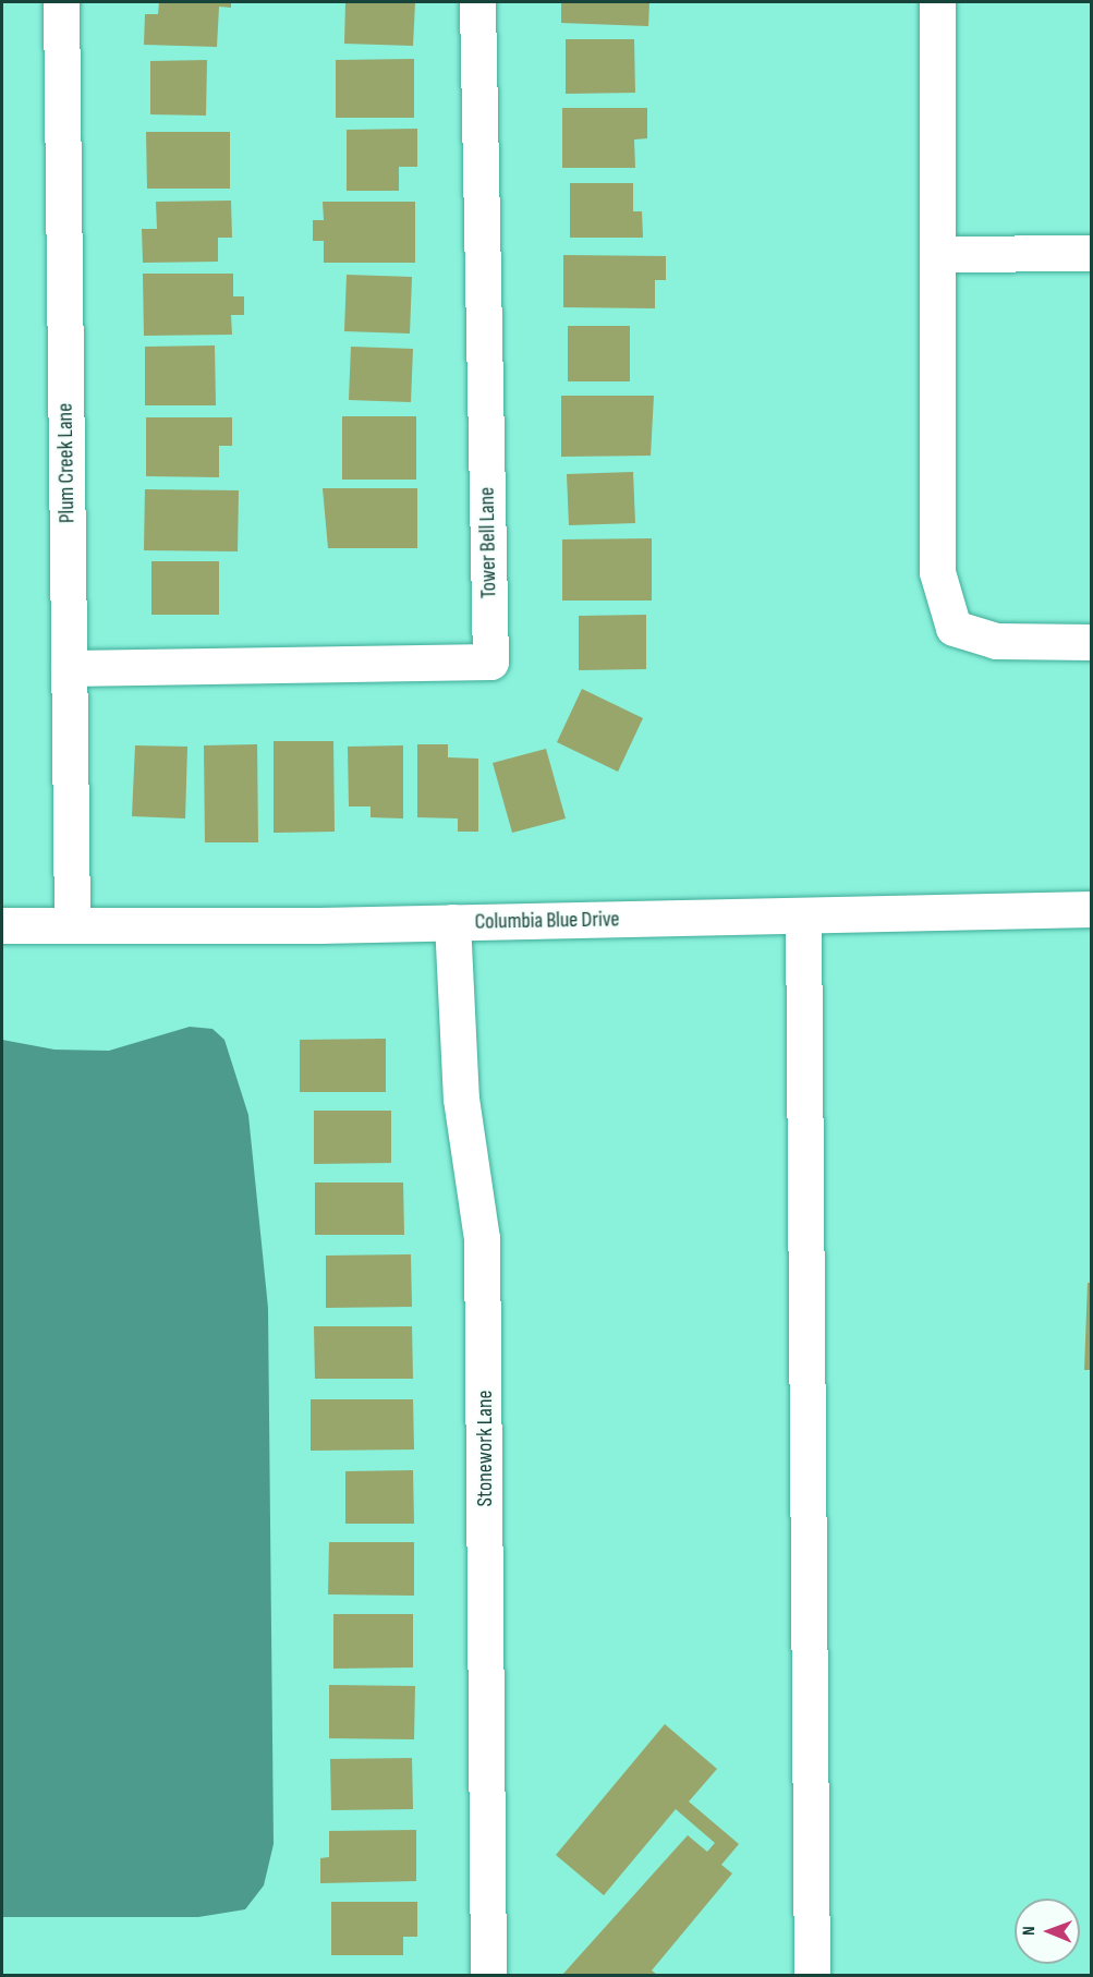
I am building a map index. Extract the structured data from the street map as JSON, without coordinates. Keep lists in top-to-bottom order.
{
  "streets": {
    "street": [
      "Plum Creek Lane",
      "Tower Bell Lane",
      "Columbia Blue Drive",
      "Stonework Lane"
    ]
  },
  "crossings": [
    ["Plum Creek Lane", "Tower Bell Lane"],
    ["Plum Creek Lane", "Columbia Blue Drive"],
    ["Columbia Blue Drive", "Stonework Lane"]
  ],
  "north": "left"
}
